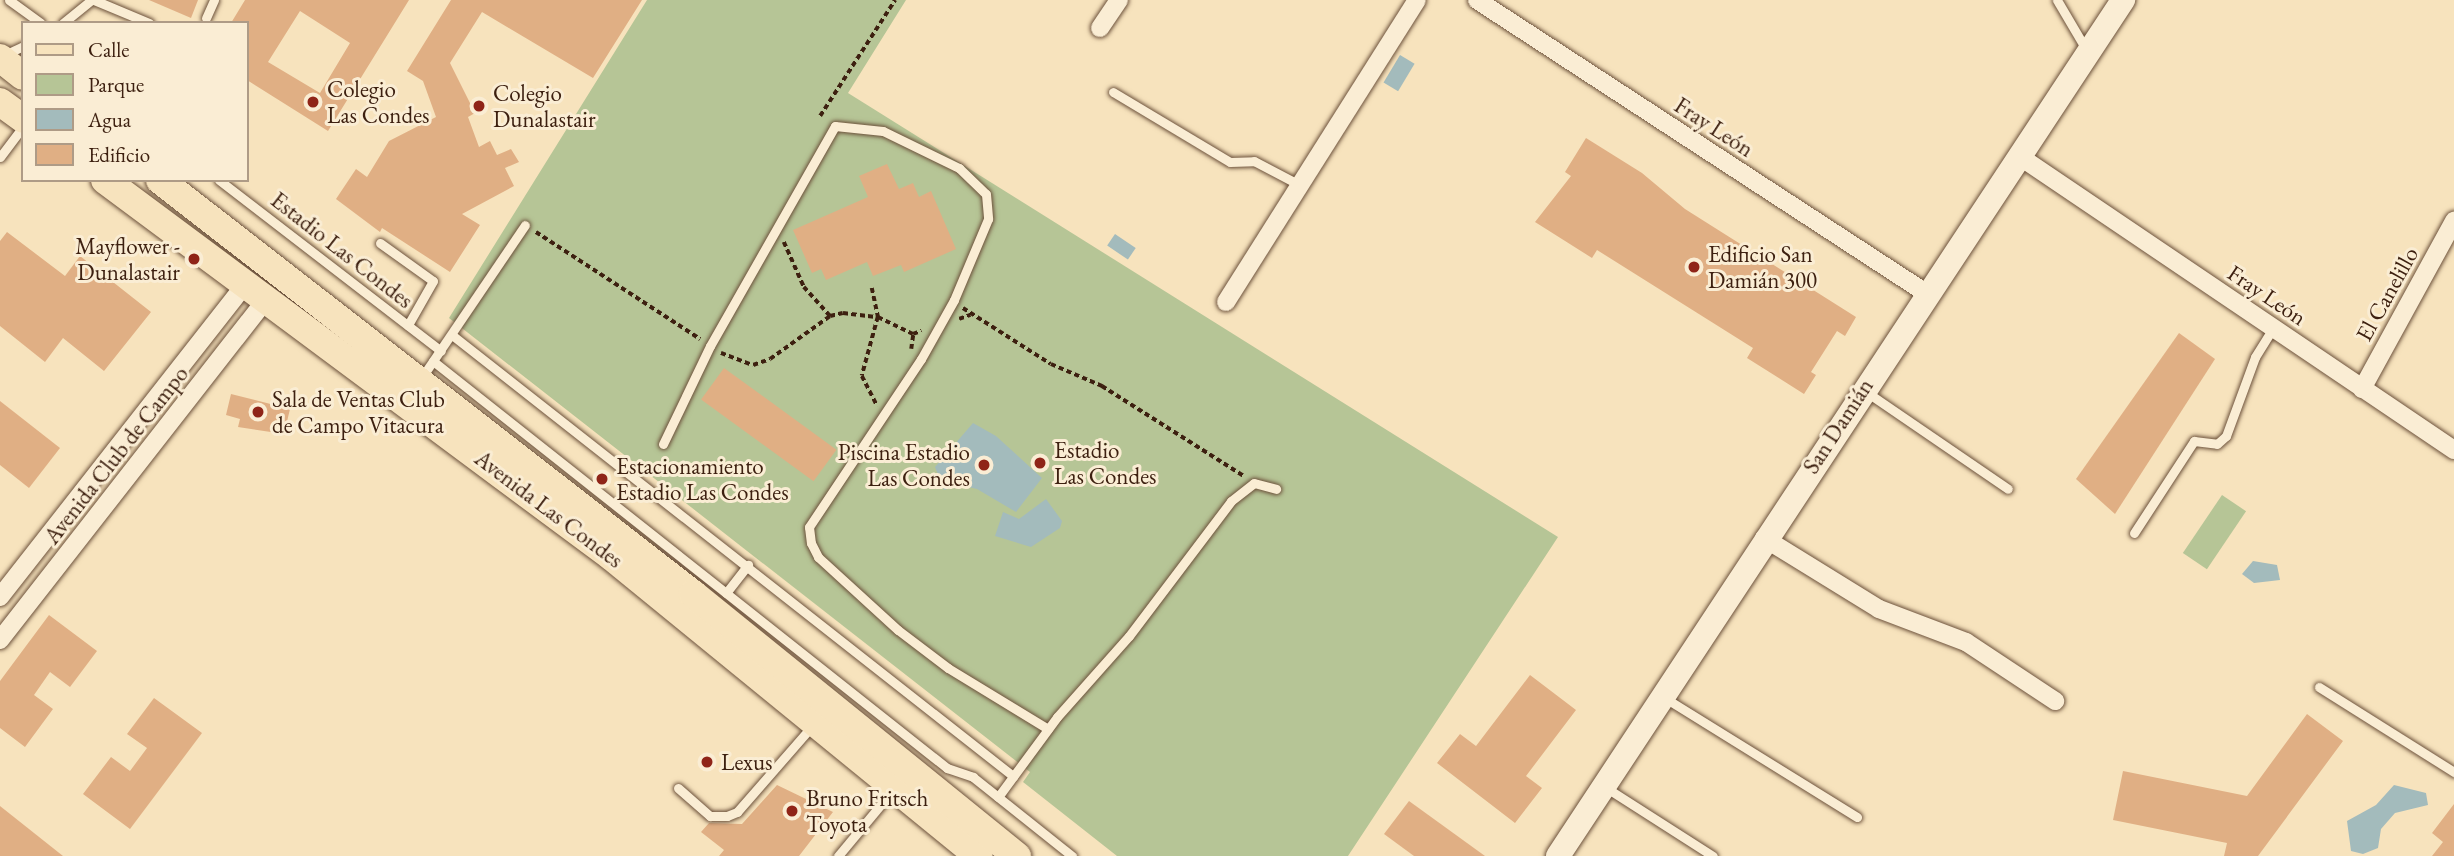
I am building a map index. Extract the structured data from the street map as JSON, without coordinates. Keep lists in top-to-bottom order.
{
  "streets": {
    "main road": ["San Damián", "Avenida Las Condes"],
    "street": ["Fray León", "El Canelillo", "Avenida Club de Campo"],
    "lane": ["Estadio Las Condes"]
  },
  "crossings": [
    ["Fray León", "El Canelillo"],
    ["Fray León", "San Damián"],
    ["Avenida Club de Campo", "Avenida Las Condes"]
  ],
  "places": [
    "Colegio Las Condes",
    "Colegio Dunalastair",
    "Mayflower - Dunalastair",
    "Edificio San Damián 300",
    "Sala de Ventas Club de Campo Vitacura",
    "Estadio Las Condes",
    "Piscina Estadio Las Condes",
    "Estacionamiento Estadio Las Condes",
    "Lexus",
    "Bruno Fritsch Toyota"
  ],
  "legend": [
    "Calle",
    "Parque",
    "Agua",
    "Edificio"
  ]
}
